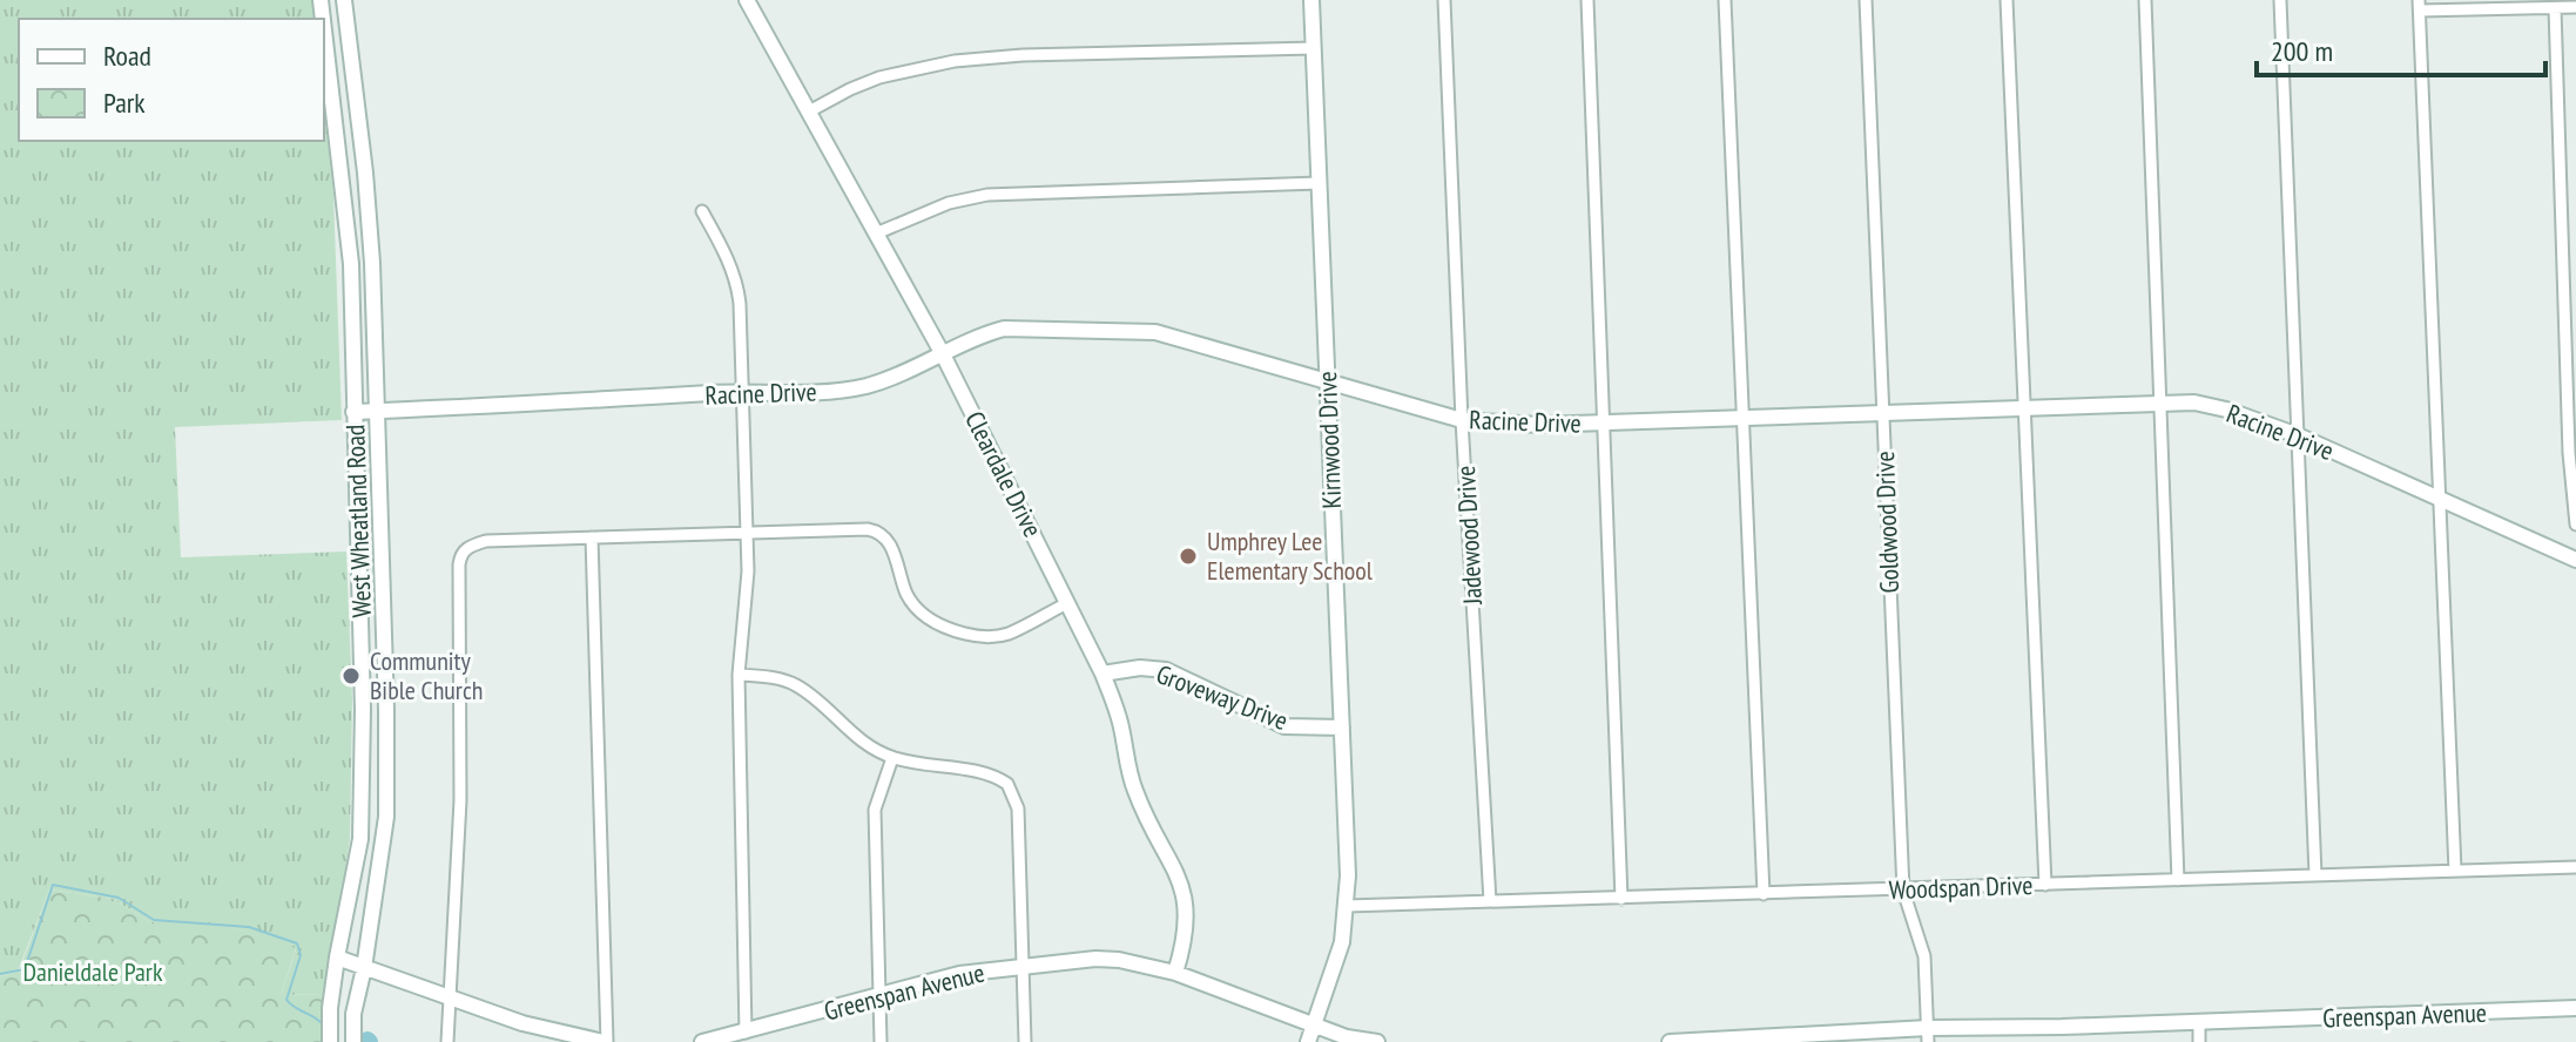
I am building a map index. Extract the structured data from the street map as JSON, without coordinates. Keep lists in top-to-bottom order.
{
  "streets": {
    "street": [
      "Racine Drive",
      "Kirnwood Drive",
      "Cleardale Drive",
      "West Wheatland Road",
      "Goldwood Drive",
      "Jadewood Drive",
      "Groveway Drive",
      "Woodspan Drive",
      "Greenspan Avenue"
    ]
  },
  "crossings": [
    ["Racine Drive", "Kirnwood Drive"],
    ["Racine Drive", "Cleardale Drive"],
    ["Racine Drive", "West Wheatland Road"],
    ["Racine Drive", "Goldwood Drive"],
    ["Racine Drive", "Jadewood Drive"],
    ["Kirnwood Drive", "Groveway Drive"],
    ["Kirnwood Drive", "Woodspan Drive"],
    ["Kirnwood Drive", "Greenspan Avenue"],
    ["Cleardale Drive", "Groveway Drive"],
    ["Cleardale Drive", "Greenspan Avenue"],
    ["Goldwood Drive", "Woodspan Drive"],
    ["Goldwood Drive", "Greenspan Avenue"],
    ["Jadewood Drive", "Woodspan Drive"]
  ],
  "parks": ["Danieldale Park"],
  "places": ["Umphrey Lee Elementary School", "Community Bible Church"],
  "legend": ["Road", "Park"],
  "scale_bar": "200 m"
}
